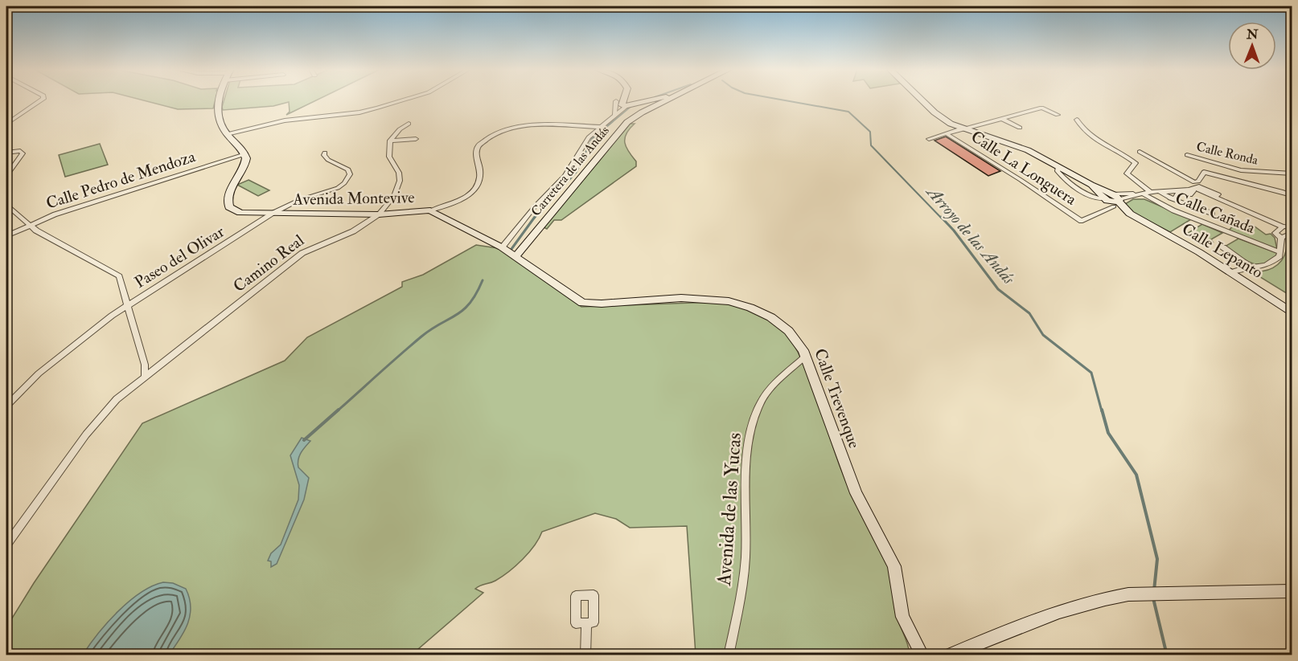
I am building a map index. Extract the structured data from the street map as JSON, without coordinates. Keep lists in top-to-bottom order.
{
  "streets": {
    "street": [
      "Calle Ronda",
      "Calle La Longuera",
      "Carretera de las Andás",
      "Calle Pedro de Mendoza",
      "Avenida Montevive",
      "Calle Cañada",
      "Calle Lepanto",
      "Paseo del Olivar",
      "Camino Real",
      "Calle Trevenque",
      "Avenida de las Yucas"
    ]
  },
  "crossings": [
    ["Calle La Longuera", "Calle Lepanto"],
    ["Carretera de las Andás", "Calle Trevenque"],
    ["Calle Pedro de Mendoza", "Avenida Montevive"],
    ["Avenida Montevive", "Paseo del Olivar"],
    ["Avenida Montevive", "Camino Real"],
    ["Avenida Montevive", "Calle Trevenque"],
    ["Calle Trevenque", "Avenida de las Yucas"]
  ],
  "water": ["Arroyo de las Andás"],
  "north": "top"
}
